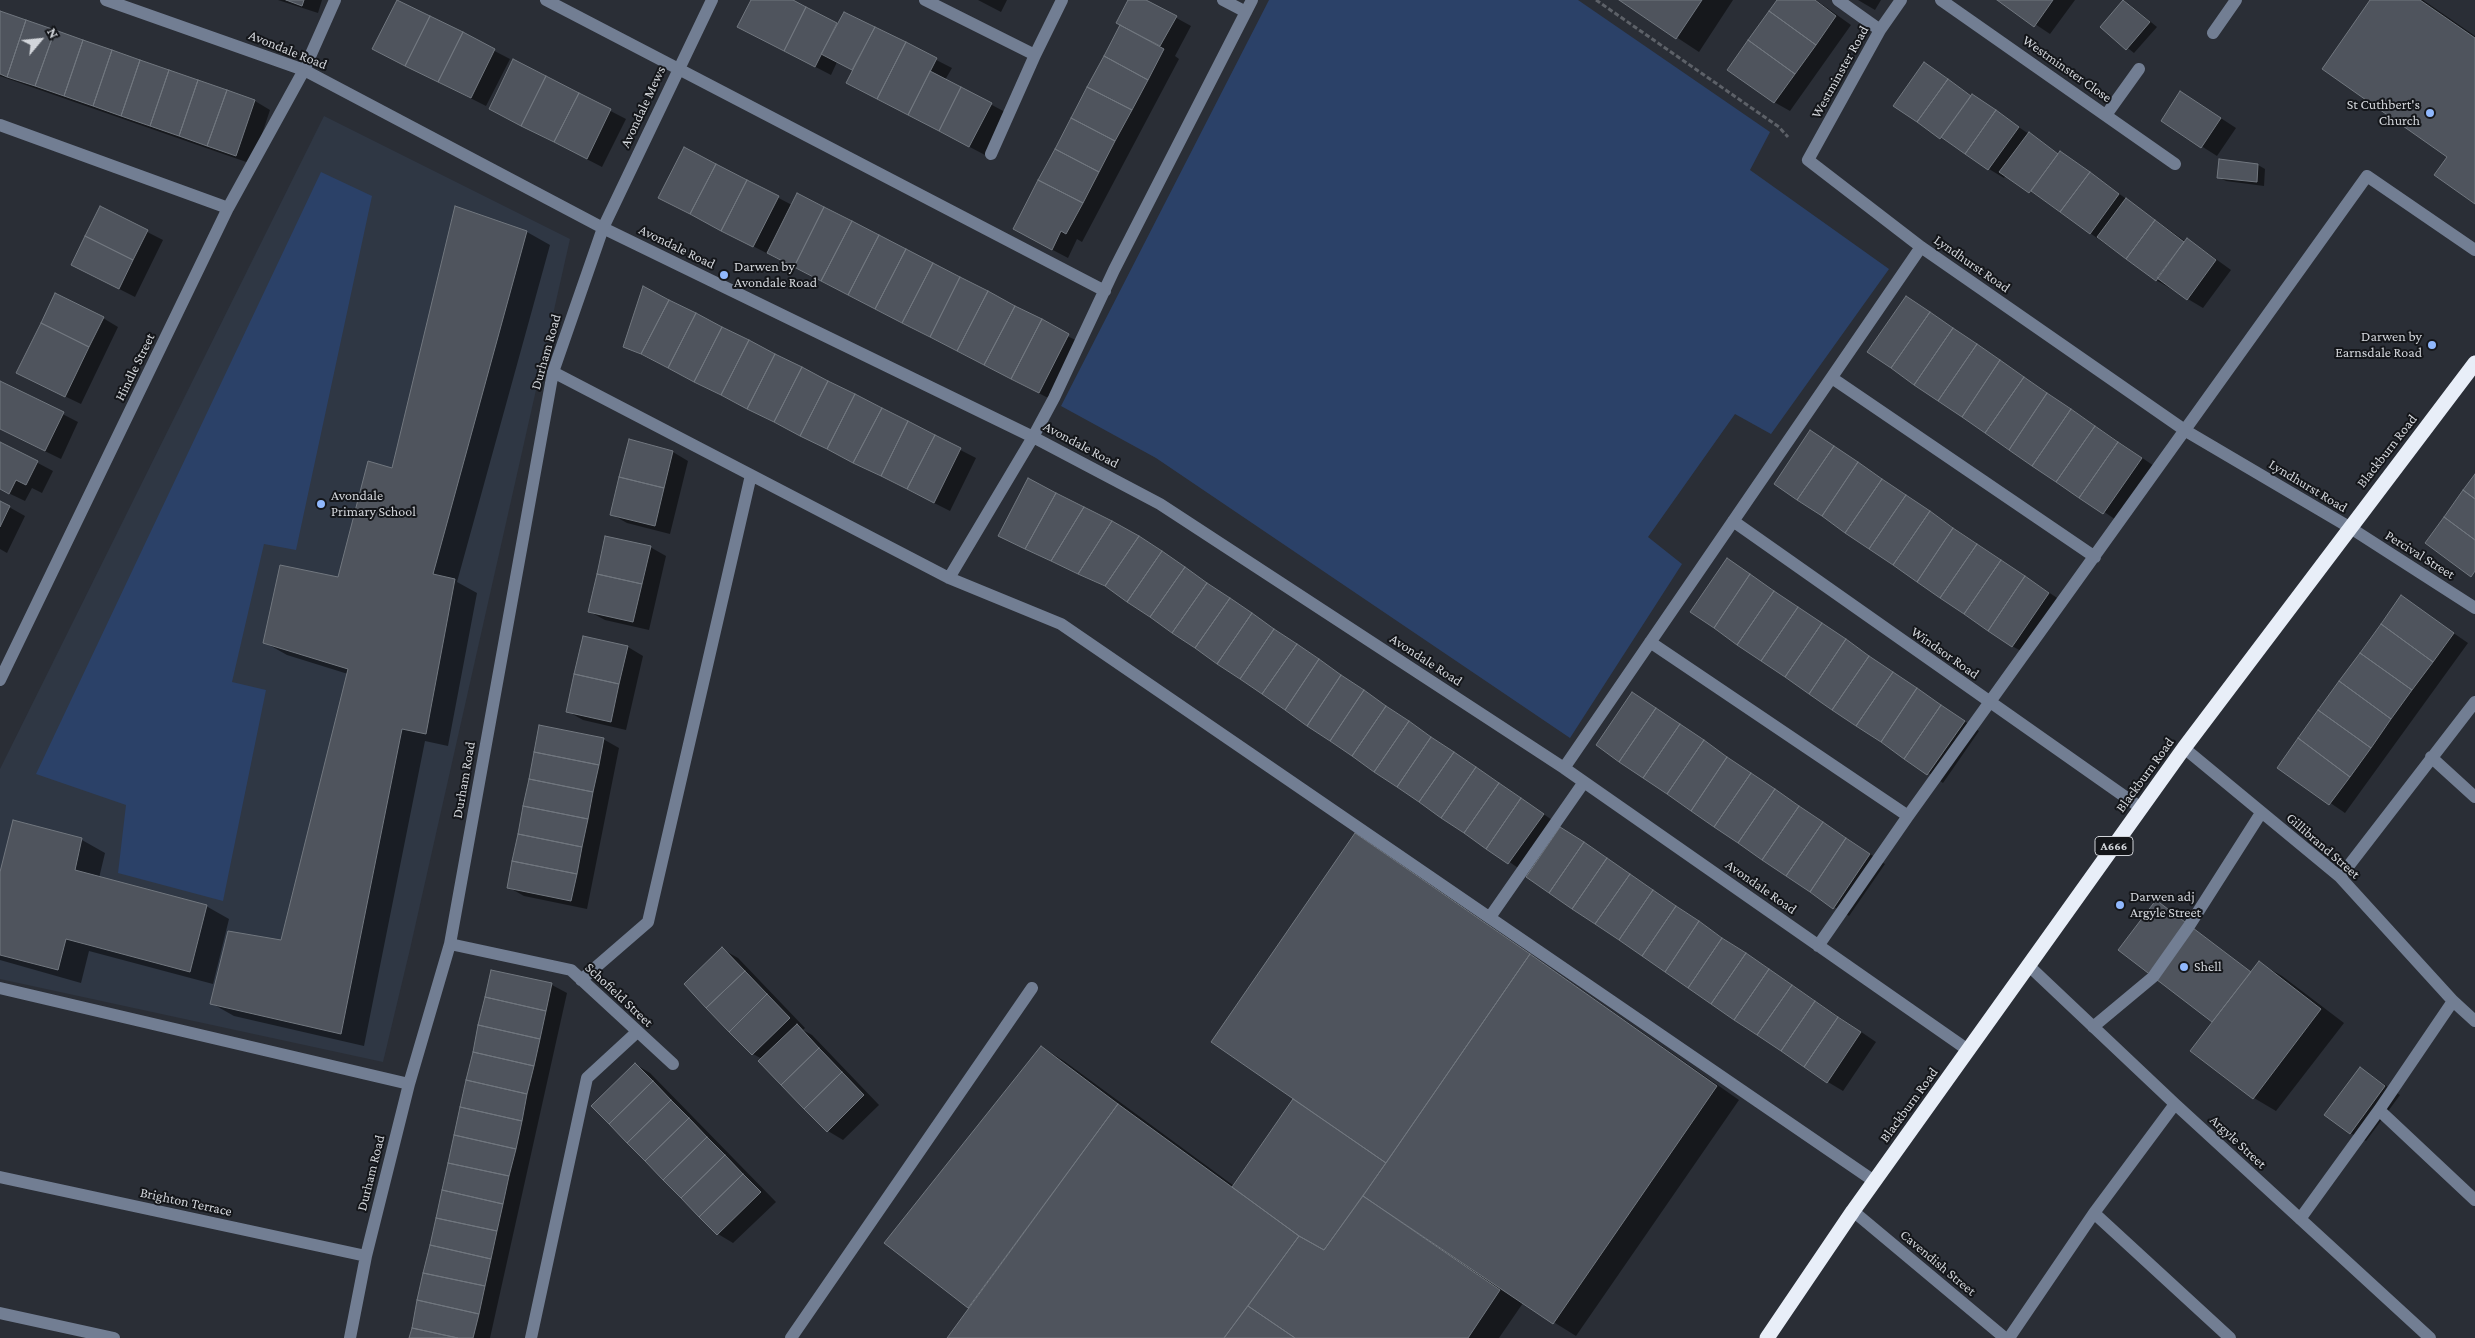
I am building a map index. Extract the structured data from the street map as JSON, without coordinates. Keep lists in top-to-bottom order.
{
  "streets": {
    "highway": ["Blackburn Road", "A666"],
    "street": [
      "Avondale Road",
      "Westminster Close",
      "Westminster Road",
      "Avondale Mews",
      "Lyndhurst Road",
      "Durham Road",
      "Hindle Street",
      "Percival Street",
      "Windsor Road",
      "Gillibrand Street",
      "Schofield Street",
      "Argyle Street",
      "Brighton Terrace",
      "Cavendish Street"
    ]
  },
  "crossings": [
    ["Avondale Road", "Avondale Mews"],
    ["Avondale Road", "Durham Road"],
    ["Avondale Road", "Hindle Street"],
    ["Avondale Road", "Blackburn Road"],
    ["Westminster Road", "Lyndhurst Road"],
    ["Avondale Mews", "Durham Road"],
    ["Lyndhurst Road", "Blackburn Road"],
    ["Lyndhurst Road", "Percival Street"],
    ["Durham Road", "Schofield Street"],
    ["Durham Road", "Brighton Terrace"],
    ["Blackburn Road", "Percival Street"],
    ["Blackburn Road", "Windsor Road"],
    ["Blackburn Road", "Gillibrand Street"],
    ["Blackburn Road", "Argyle Street"],
    ["Blackburn Road", "Cavendish Street"]
  ],
  "places": [
    "St Cuthbert's Church",
    "Darwen by Avondale Road",
    "Darwen by Earnsdale Road",
    "Avondale Primary School",
    "Darwen adj Argyle Street",
    "Shell"
  ],
  "north": "top right"
}
